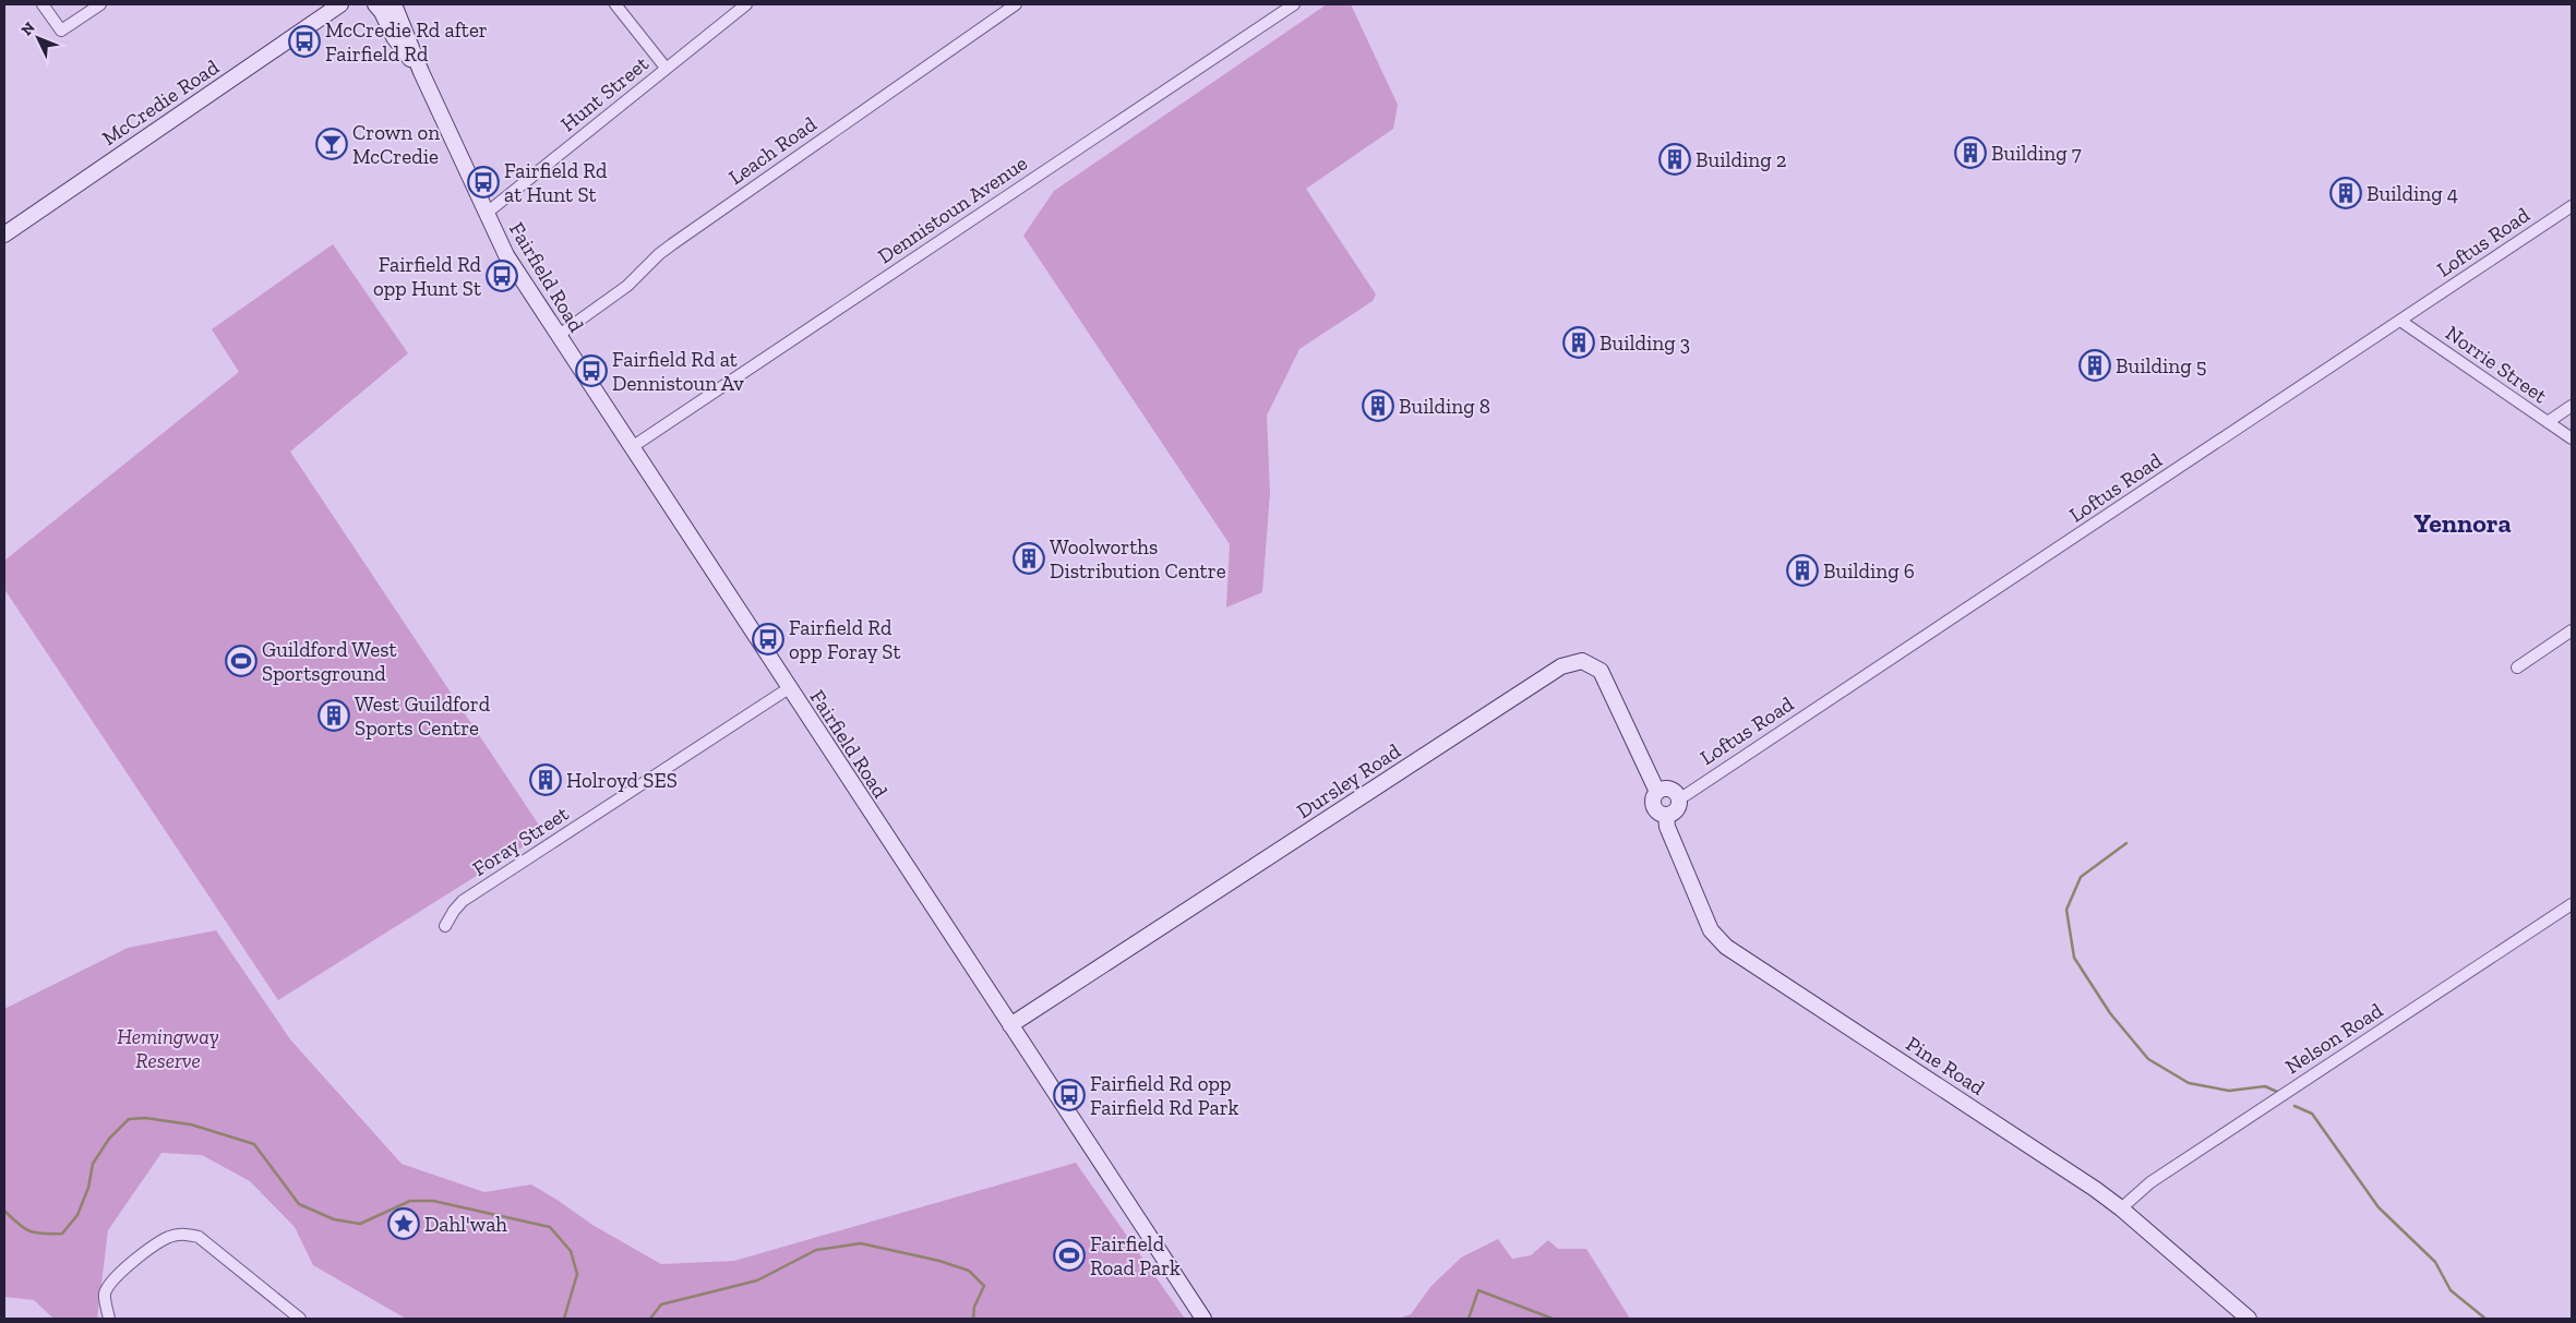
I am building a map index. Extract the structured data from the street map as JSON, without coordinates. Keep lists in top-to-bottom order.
{
  "streets": {
    "street": [
      "Hunt Street",
      "McCredie Road",
      "Leach Road",
      "Dennistoun Avenue",
      "Loftus Road",
      "Fairfield Road",
      "Norrie Street",
      "Dursley Road",
      "Foray Street",
      "Nelson Road",
      "Pine Road"
    ]
  },
  "crossings": [
    ["Hunt Street", "Fairfield Road"],
    ["Leach Road", "Fairfield Road"],
    ["Dennistoun Avenue", "Fairfield Road"],
    ["Loftus Road", "Norrie Street"],
    ["Loftus Road", "Dursley Road"],
    ["Loftus Road", "Pine Road"],
    ["Fairfield Road", "Dursley Road"],
    ["Fairfield Road", "Foray Street"],
    ["Dursley Road", "Pine Road"],
    ["Nelson Road", "Pine Road"]
  ],
  "districts": ["Yennora"],
  "parks": ["Hemingway Reserve"],
  "places": {
    "bus stop": [
      "McCredie Rd after Fairfield Rd",
      "Fairfield Rd at Hunt St",
      "Fairfield Rd opp Hunt St",
      "Fairfield Rd at Dennistoun Av",
      "Fairfield Rd opp Foray St",
      "Fairfield Rd opp Fairfield Rd Park"
    ],
    "bar": ["Crown on McCredie"],
    "building": [
      "Building 7",
      "Building 2",
      "Building 4",
      "Building 3",
      "Building 5",
      "Building 8",
      "Woolworths Distribution Centre",
      "Building 6",
      "West Guildford Sports Centre",
      "Holroyd SES"
    ],
    "sports": ["Guildford West Sportsground", "Fairfield Road Park"],
    "place": ["Dahl'wah"]
  },
  "north": "top left"
}
